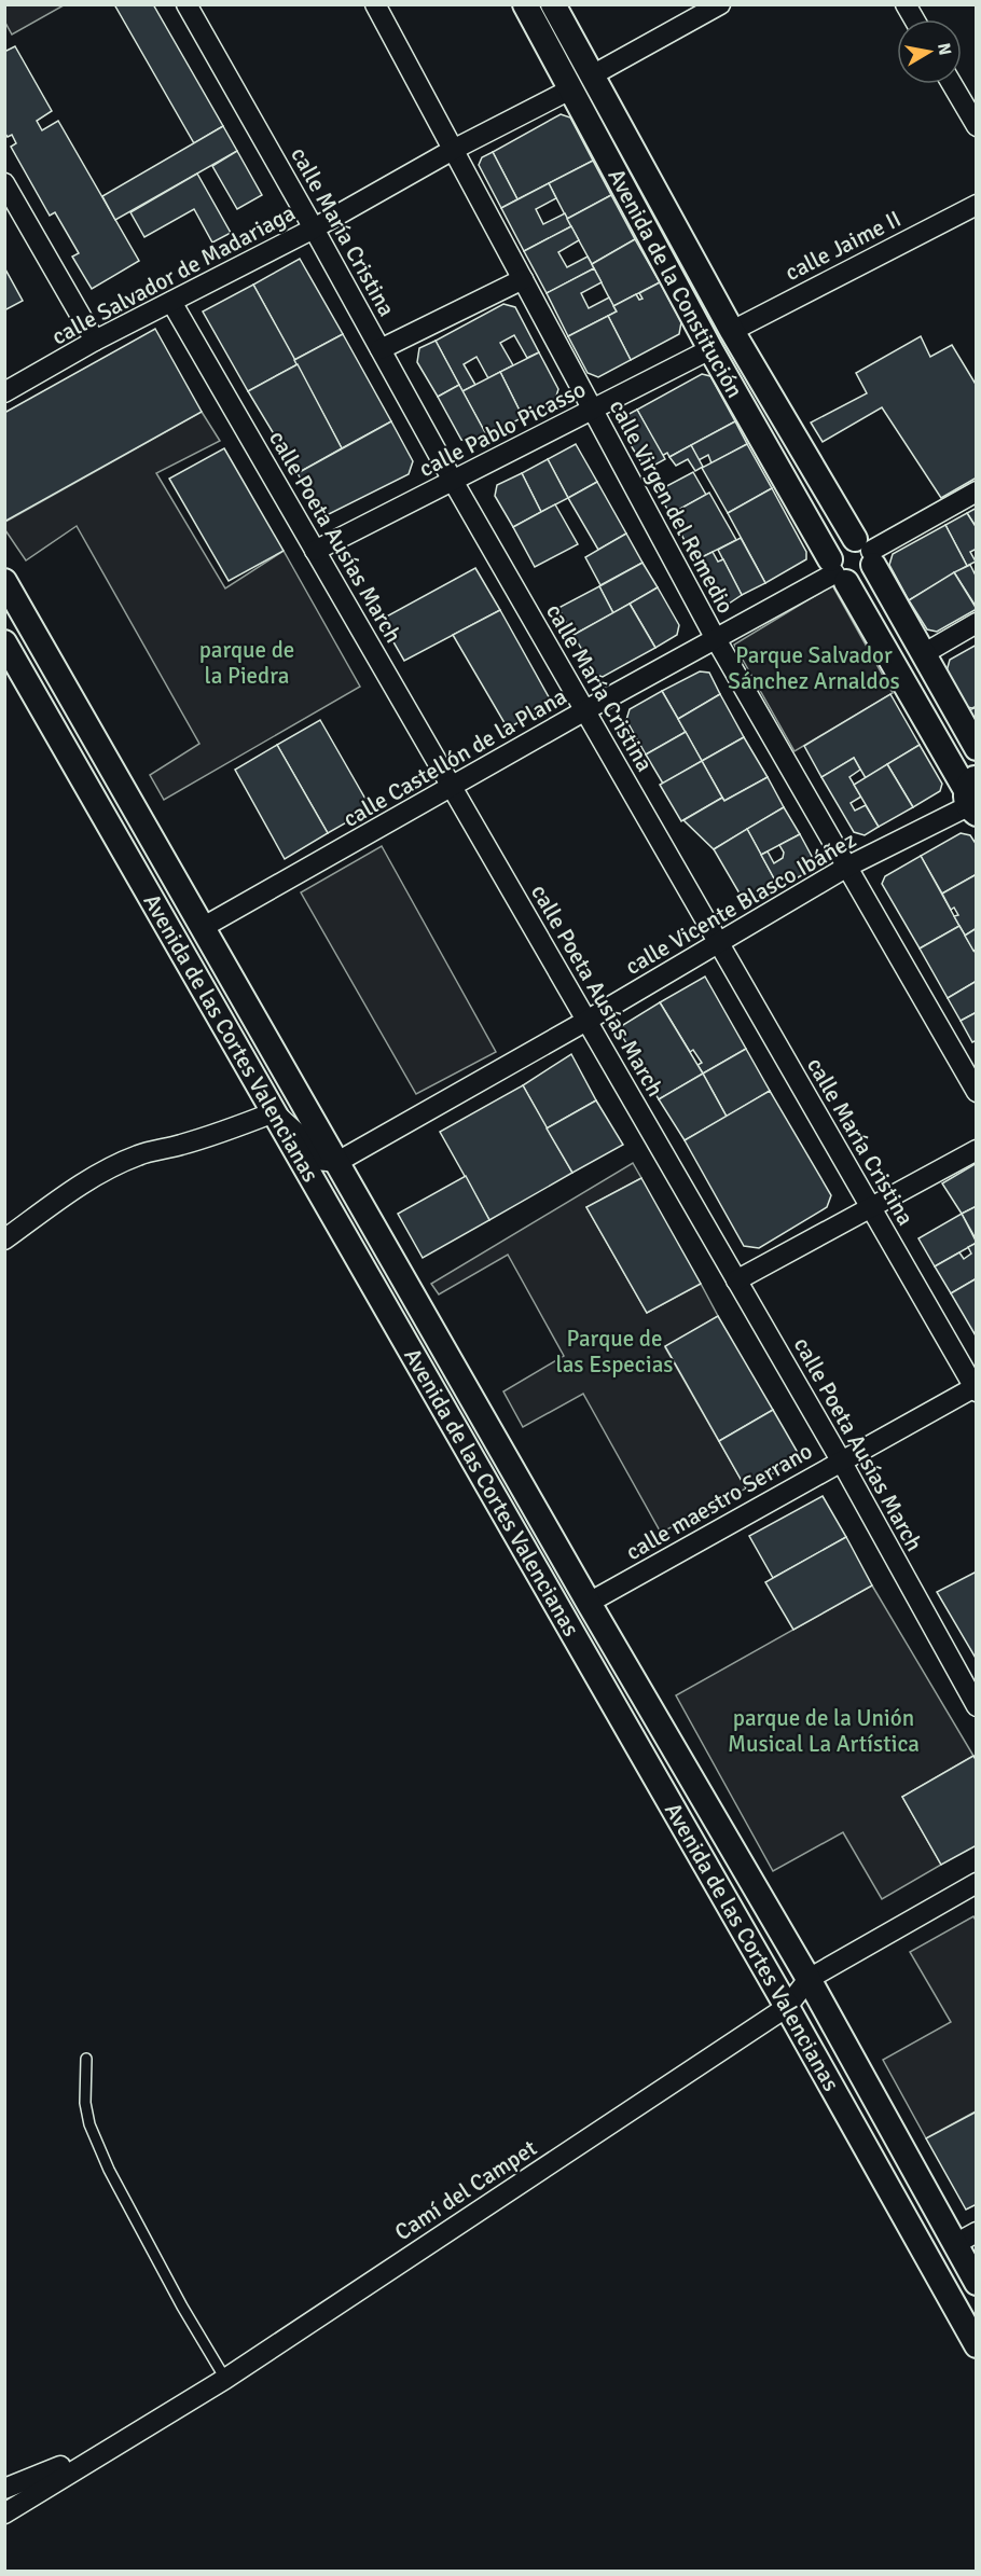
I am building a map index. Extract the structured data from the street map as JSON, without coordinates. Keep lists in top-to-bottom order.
{
  "streets": {
    "street": [
      "calle María Cristina",
      "calle Jaime II",
      "calle Salvador de Madariaga",
      "Avenida de la Constitución",
      "calle Pablo Picasso",
      "calle Virgen del Remedio",
      "calle Poeta Ausías March",
      "calle Castellón de la Plana",
      "calle Vicente Blasco Ibáñez",
      "Avenida de las Cortes Valencianas",
      "calle maestro Serrano",
      "Camí del Campet"
    ]
  },
  "crossings": [
    ["calle María Cristina", "calle Salvador de Madariaga"],
    ["calle María Cristina", "calle Pablo Picasso"],
    ["calle María Cristina", "calle Castellón de la Plana"],
    ["calle María Cristina", "calle Vicente Blasco Ibáñez"],
    ["calle María Cristina", "calle maestro Serrano"],
    ["calle Jaime II", "Avenida de la Constitución"],
    ["calle Salvador de Madariaga", "Avenida de la Constitución"],
    ["calle Salvador de Madariaga", "calle Virgen del Remedio"],
    ["calle Salvador de Madariaga", "calle Poeta Ausías March"],
    ["Avenida de la Constitución", "calle Pablo Picasso"],
    ["Avenida de la Constitución", "calle Castellón de la Plana"],
    ["Avenida de la Constitución", "calle Vicente Blasco Ibáñez"],
    ["calle Pablo Picasso", "calle Virgen del Remedio"],
    ["calle Pablo Picasso", "calle Poeta Ausías March"],
    ["calle Virgen del Remedio", "calle Castellón de la Plana"],
    ["calle Virgen del Remedio", "calle Vicente Blasco Ibáñez"],
    ["calle Poeta Ausías March", "calle Castellón de la Plana"],
    ["calle Poeta Ausías March", "calle Vicente Blasco Ibáñez"],
    ["calle Poeta Ausías March", "calle maestro Serrano"],
    ["calle Castellón de la Plana", "Avenida de las Cortes Valencianas"],
    ["calle Vicente Blasco Ibáñez", "Avenida de las Cortes Valencianas"],
    ["Avenida de las Cortes Valencianas", "calle maestro Serrano"],
    ["Avenida de las Cortes Valencianas", "Camí del Campet"]
  ],
  "parks": [
    "parque de la Piedra",
    "Parque Salvador Sánchez Arnaldos",
    "Parque de las Especias",
    "parque de la Unión Musical La Artística"
  ],
  "north": "right"
}
